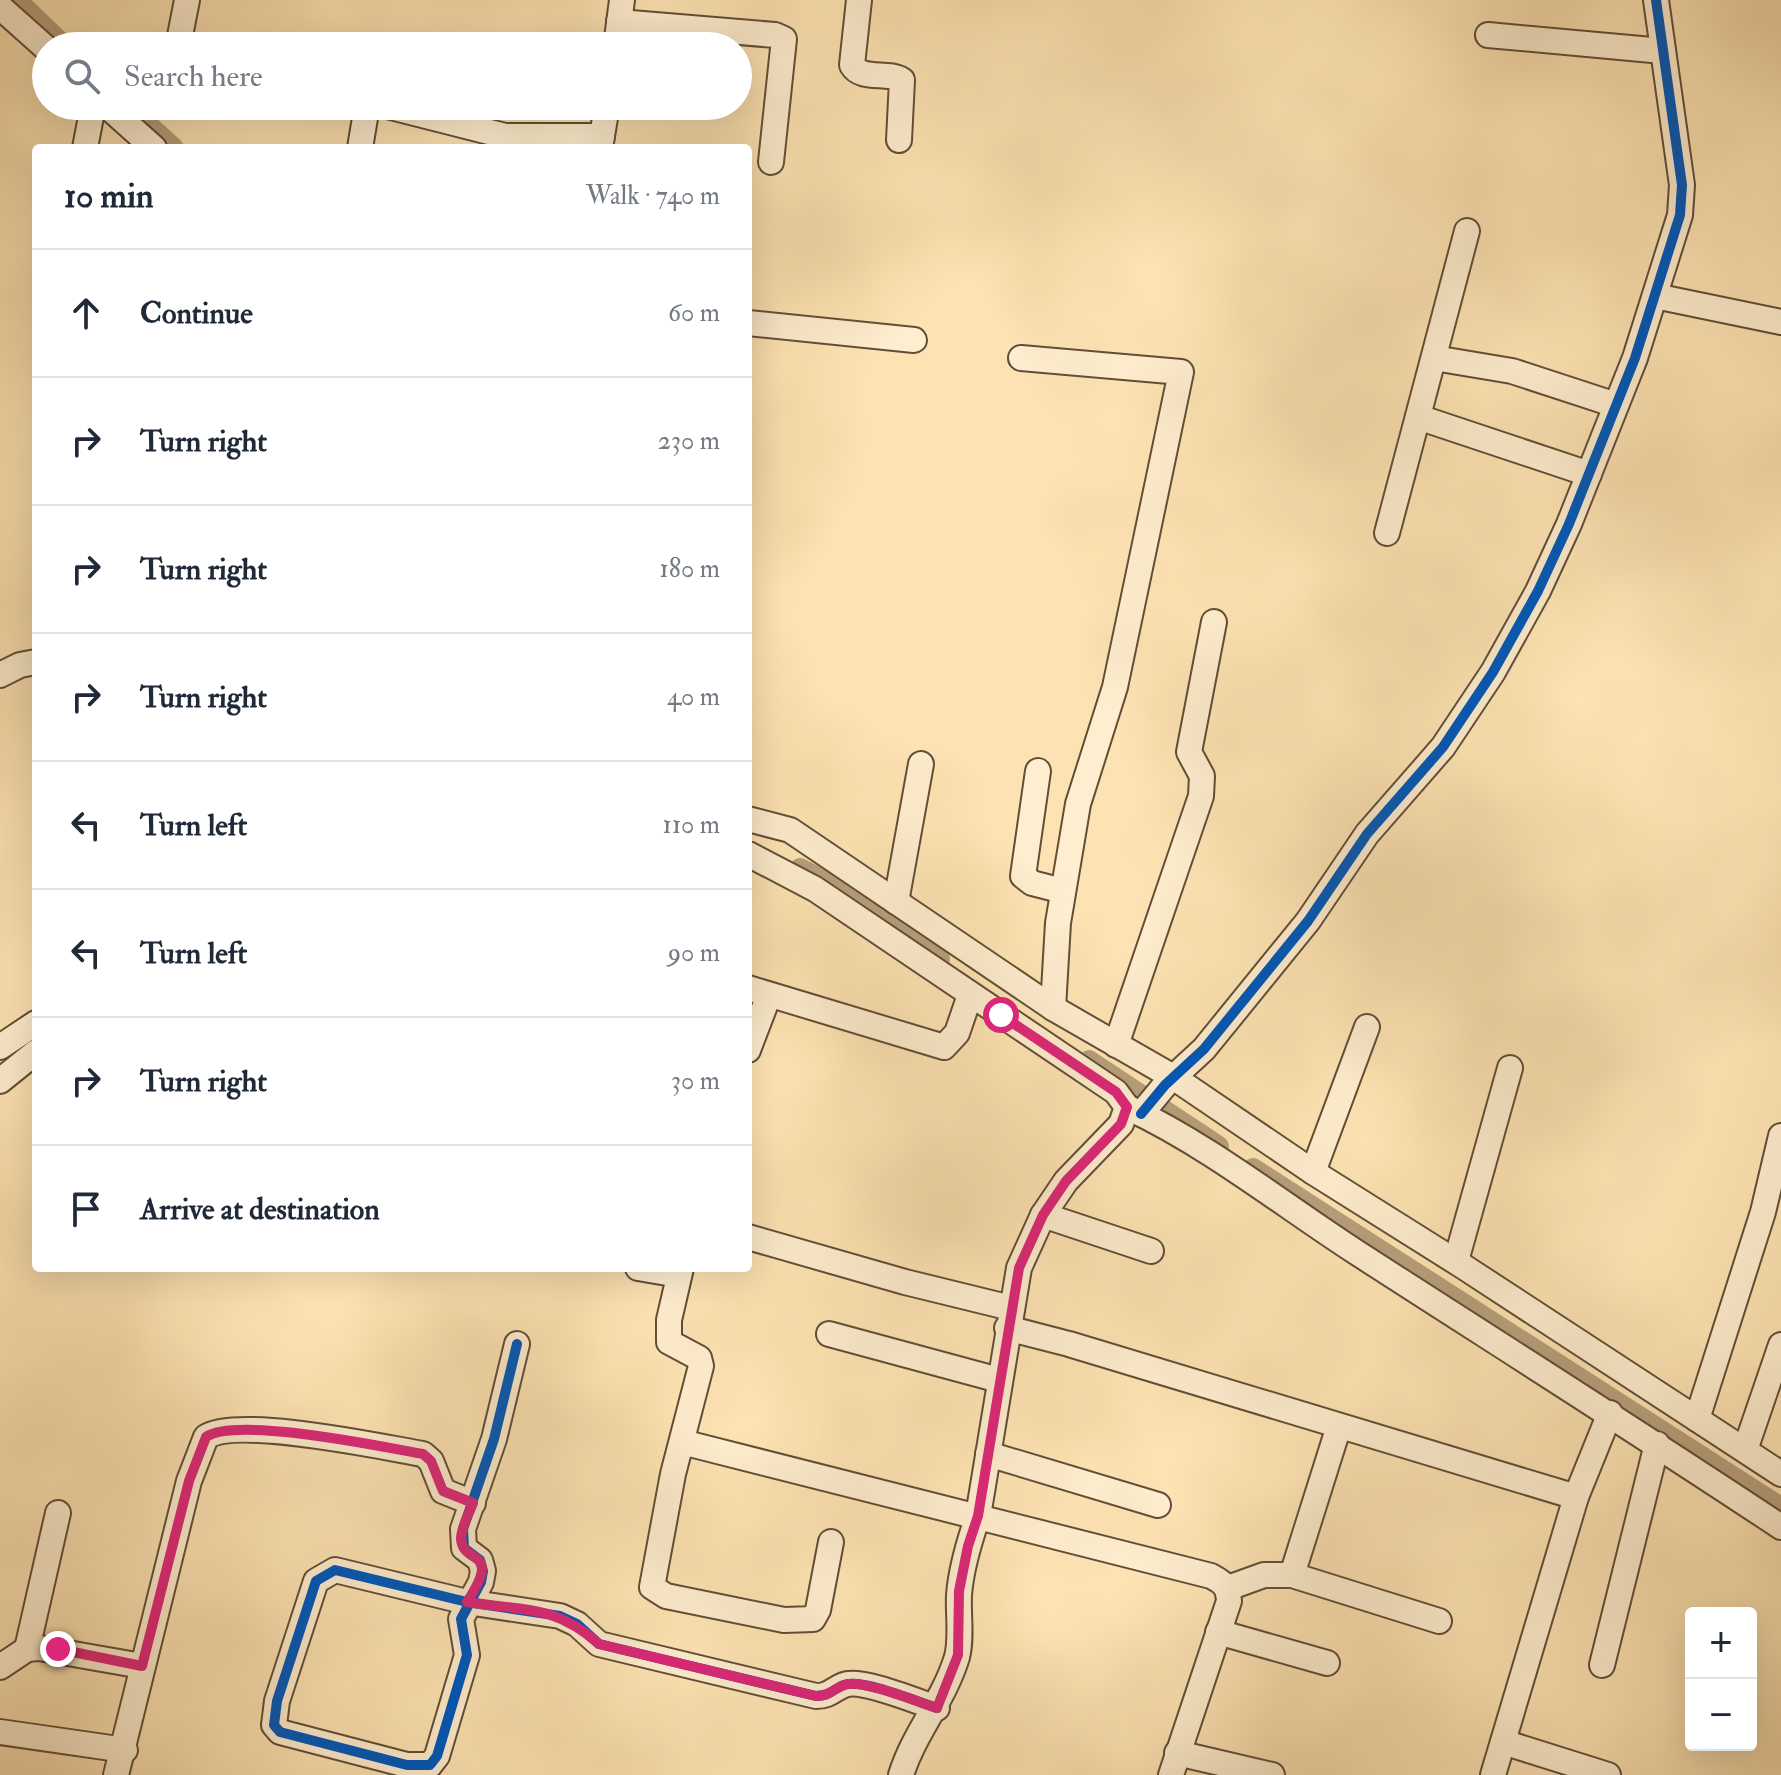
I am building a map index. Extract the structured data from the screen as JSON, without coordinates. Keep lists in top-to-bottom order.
{
  "page": {
    "search": "Search here",
    "heading": ["10 min", "Walk · 740 m"],
    "list": [
      ["Continue", "60 m"],
      ["Turn right", "230 m"],
      ["Turn right", "180 m"],
      ["Turn right", "40 m"],
      ["Turn left", "110 m"],
      ["Turn left", "90 m"],
      ["Turn right", "30 m"],
      "Arrive at destination"
    ],
    "map_buttons": ["+", "−"]
  }
}
